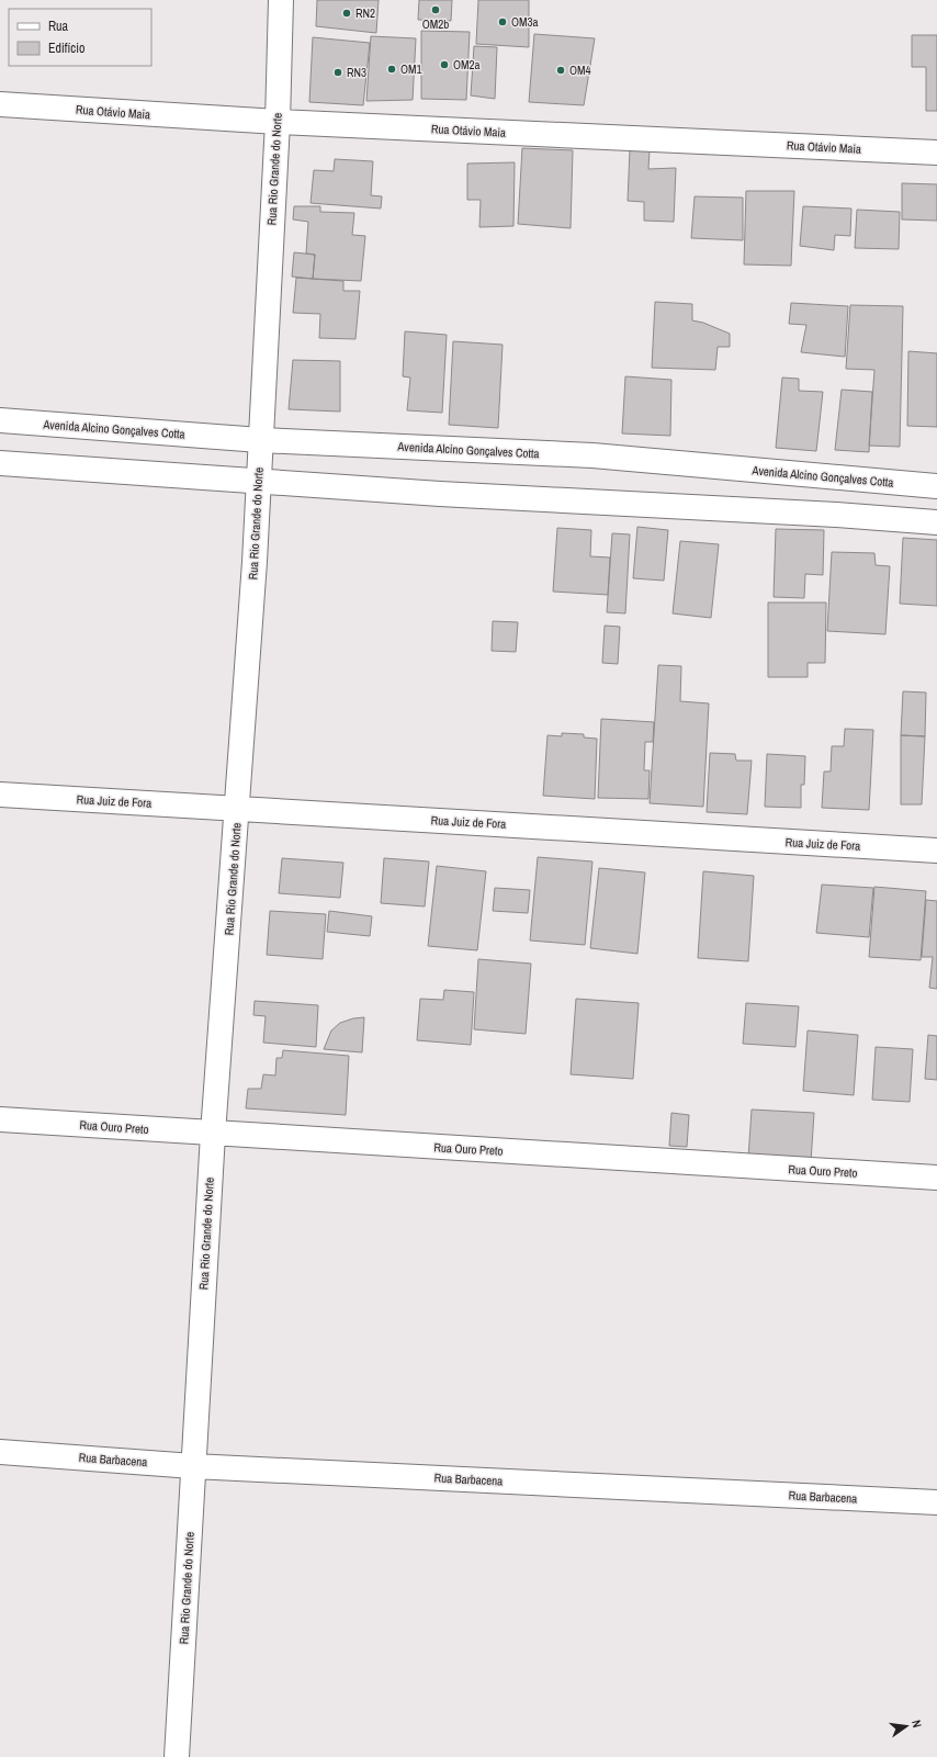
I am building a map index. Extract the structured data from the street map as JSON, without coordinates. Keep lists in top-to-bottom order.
{
  "streets": {
    "street": [
      "Rua Otávio Maia",
      "Rua Rio Grande do Norte",
      "Avenida Alcino Gonçalves Cotta",
      "Rua Juiz de Fora",
      "Rua Ouro Preto",
      "Rua Barbacena"
    ]
  },
  "crossings": [
    ["Rua Otávio Maia", "Rua Rio Grande do Norte"],
    ["Rua Rio Grande do Norte", "Avenida Alcino Gonçalves Cotta"],
    ["Rua Rio Grande do Norte", "Rua Juiz de Fora"],
    ["Rua Rio Grande do Norte", "Rua Ouro Preto"],
    ["Rua Rio Grande do Norte", "Rua Barbacena"]
  ],
  "places": [
    "OM2b",
    "RN2",
    "OM3a",
    "OM2a",
    "OM1",
    "OM4",
    "RN3"
  ],
  "legend": ["Rua", "Edifício"],
  "north": "right"
}
